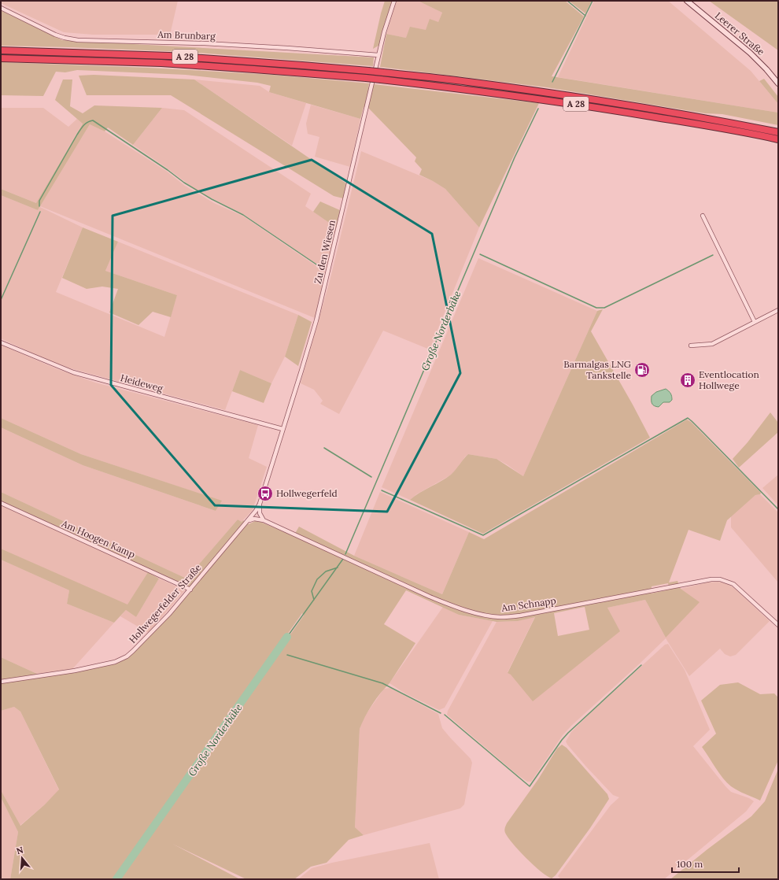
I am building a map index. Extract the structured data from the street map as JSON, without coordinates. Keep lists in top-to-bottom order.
{
  "streets": {
    "highway": ["A 28"],
    "main road": ["Leerer Straße"],
    "street": [
      "Am Brunbarg",
      "Zu den Wiesen",
      "Heideweg",
      "Am Hoogen Kamp",
      "Hollwegerfelder Straße",
      "Am Schnapp"
    ]
  },
  "crossings": [
    ["Am Brunbarg", "Zu den Wiesen"],
    ["Zu den Wiesen", "Heideweg"],
    ["Zu den Wiesen", "Hollwegerfelder Straße"],
    ["Am Hoogen Kamp", "Hollwegerfelder Straße"],
    ["Hollwegerfelder Straße", "Am Schnapp"]
  ],
  "water": ["Große Norderbäke"],
  "places": {
    "fuel station": ["Barmalgas LNG Tankstelle"],
    "building": ["Eventlocation Hollwege"],
    "bus stop": ["Hollwegerfeld"]
  },
  "scale_bar": "100 m",
  "north": "top"
}
